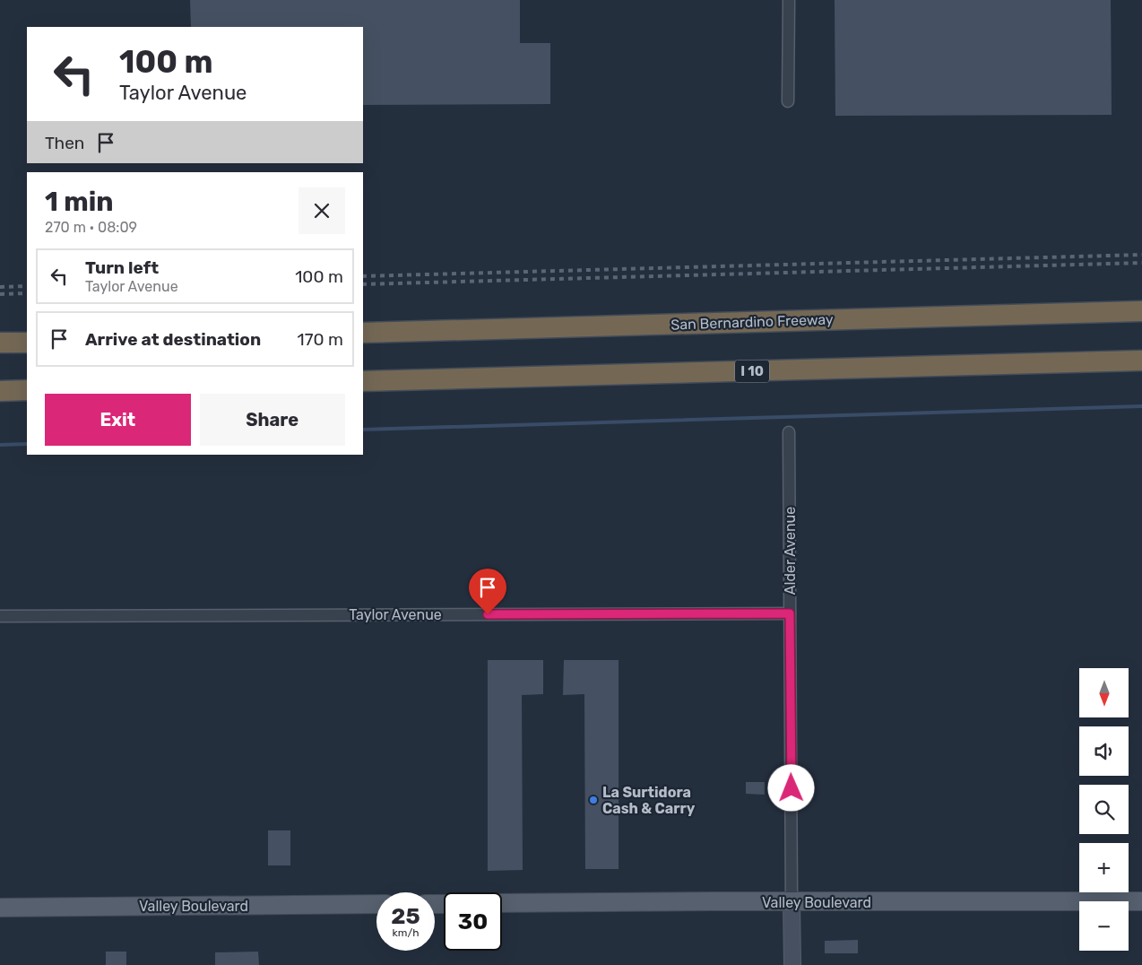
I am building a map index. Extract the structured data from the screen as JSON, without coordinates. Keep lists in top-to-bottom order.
{
  "streets": {
    "highway": ["San Bernardino Freeway", "I 10"],
    "main road": ["Alder Avenue", "Valley Boulevard"],
    "street": ["Taylor Avenue"]
  },
  "crossings": [
    ["Alder Avenue", "Taylor Avenue"],
    ["Alder Avenue", "Valley Boulevard"]
  ],
  "places": ["La Surtidora Cash & Carry"],
  "north": "bottom",
  "page": {
    "turn": ["100 m", "Taylor Avenue"],
    "then": "Then",
    "heading": ["1 min", "270 m · 08:09"],
    "list": [
      {
        "name": "Turn left",
        "note": "Taylor Avenue",
        "value": "100 m"
      },
      {
        "name": "Arrive at destination",
        "value": "170 m"
      }
    ],
    "buttons": ["Exit", "Share"],
    "map_buttons": ["+", "−"],
    "speed": "25 km/h",
    "limit": "30"
  }
}
